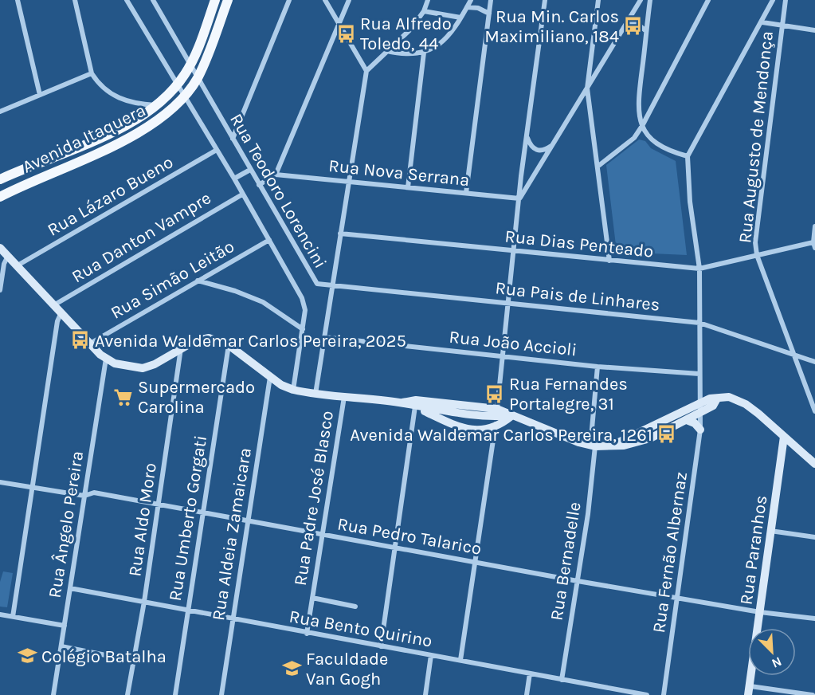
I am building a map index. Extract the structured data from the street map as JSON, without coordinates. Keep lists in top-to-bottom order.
{
  "streets": {
    "main road": ["Avenida Itaquera"],
    "street": [
      "Rua Augusto de Mendonça",
      "Rua Nova Serrana",
      "Rua Teodoro Lorencini",
      "Rua Lázaro Bueno",
      "Rua Danton Vampre",
      "Rua Dias Penteado",
      "Rua Simão Leitão",
      "Rua Pais de Linhares",
      "Rua João Accioli",
      "Rua Padre José Blasco",
      "Rua Umberto Gorgati",
      "Rua Aldo Moro",
      "Rua Ângelo Pereira",
      "Rua Aldeia Zamaicara",
      "Rua Pedro Talarico",
      "Rua Paranhos",
      "Rua Fernão Albernaz",
      "Rua Bernadelle",
      "Rua Bento Quirino"
    ]
  },
  "crossings": [
    ["Rua Augusto de Mendonça", "Rua Dias Penteado"],
    ["Rua Augusto de Mendonça", "Rua Pais de Linhares"],
    ["Avenida Itaquera", "Rua Teodoro Lorencini"],
    ["Rua Teodoro Lorencini", "Rua Lázaro Bueno"],
    ["Rua Teodoro Lorencini", "Rua Danton Vampre"],
    ["Rua Teodoro Lorencini", "Rua Simão Leitão"],
    ["Rua Teodoro Lorencini", "Rua Pais de Linhares"],
    ["Rua Teodoro Lorencini", "Rua João Accioli"],
    ["Rua Dias Penteado", "Rua Fernão Albernaz"],
    ["Rua Pais de Linhares", "Rua Fernão Albernaz"],
    ["Rua João Accioli", "Rua Fernão Albernaz"],
    ["Rua João Accioli", "Rua Bernadelle"],
    ["Rua Padre José Blasco", "Rua Pedro Talarico"],
    ["Rua Padre José Blasco", "Rua Bento Quirino"],
    ["Rua Umberto Gorgati", "Rua Pedro Talarico"],
    ["Rua Umberto Gorgati", "Rua Bento Quirino"],
    ["Rua Aldo Moro", "Rua Pedro Talarico"],
    ["Rua Aldo Moro", "Rua Bento Quirino"],
    ["Rua Ângelo Pereira", "Rua Pedro Talarico"],
    ["Rua Ângelo Pereira", "Rua Bento Quirino"],
    ["Rua Aldeia Zamaicara", "Rua Pedro Talarico"],
    ["Rua Aldeia Zamaicara", "Rua Bento Quirino"],
    ["Rua Pedro Talarico", "Rua Paranhos"],
    ["Rua Pedro Talarico", "Rua Fernão Albernaz"],
    ["Rua Pedro Talarico", "Rua Bernadelle"],
    ["Rua Bernadelle", "Rua Bento Quirino"]
  ],
  "places": {
    "bus stop": [
      "Rua Min. Carlos Maximiliano, 184",
      "Rua Alfredo Toledo, 44",
      "Avenida Waldemar Carlos Pereira, 2025",
      "Rua Fernandes Portalegre, 31",
      "Avenida Waldemar Carlos Pereira, 1261"
    ],
    "supermarket": ["Supermercado Carolina"],
    "school or university": ["Colégio Batalha", "Faculdade Van Gogh"]
  },
  "north": "bottom right"
}
